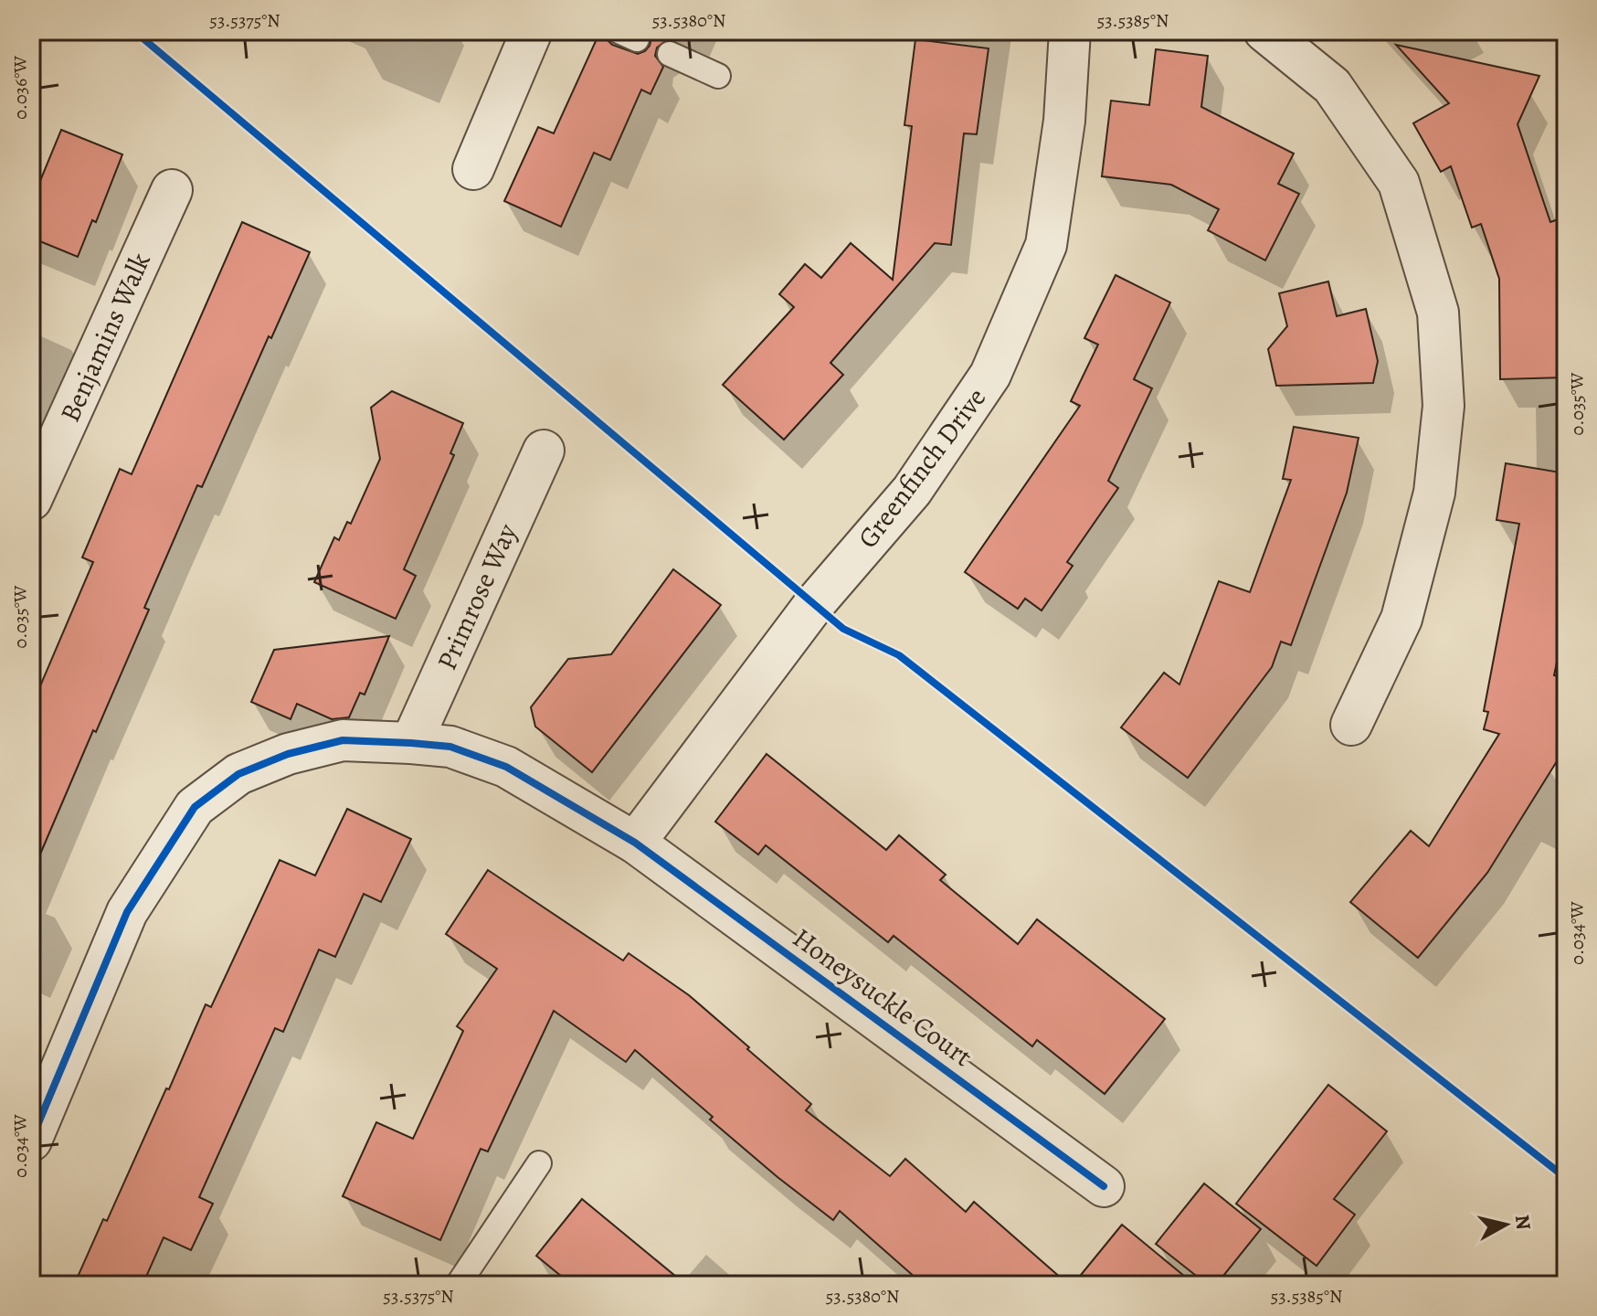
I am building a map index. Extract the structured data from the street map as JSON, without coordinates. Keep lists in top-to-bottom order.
{
  "streets": {
    "street": [
      "Benjamins Walk",
      "Greenfinch Drive",
      "Primrose Way",
      "Honeysuckle Court"
    ]
  },
  "crossings": [
    ["Greenfinch Drive", "Honeysuckle Court"]
  ],
  "north": "right",
  "coordinates": [
    "53.5375°N",
    "53.5380°N",
    "53.5385°N",
    "0.036°W",
    "0.035°W",
    "0.034°W"
  ]
}
